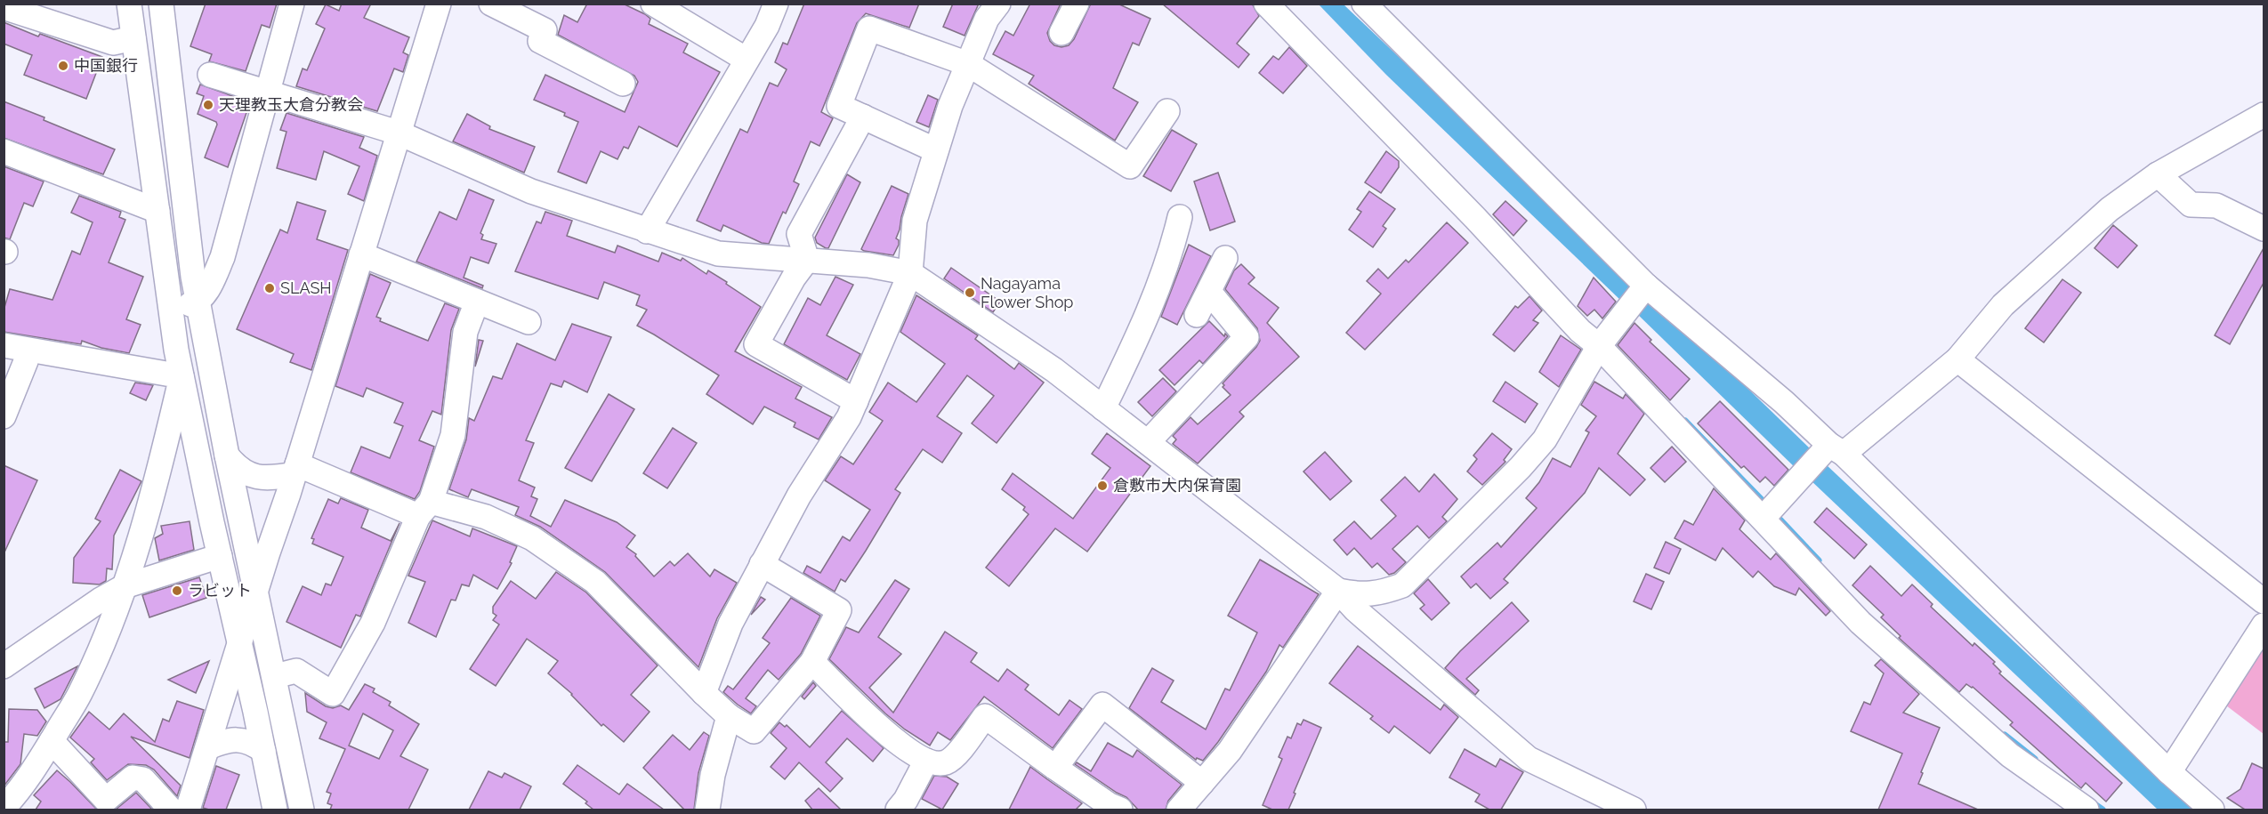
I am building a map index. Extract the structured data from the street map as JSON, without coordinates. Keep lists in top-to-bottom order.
{
  "places": [
    "中国銀行",
    "天理教玉大倉分教会",
    "SLASH",
    "Nagayama Flower Shop",
    "倉敷市大内保育園",
    "ラビット"
  ]
}
